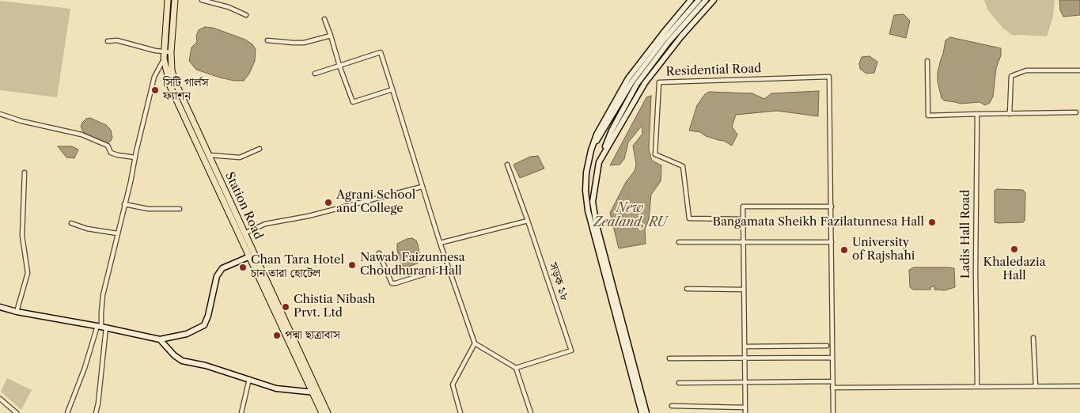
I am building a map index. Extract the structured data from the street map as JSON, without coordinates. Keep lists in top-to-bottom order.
{
  "streets": {
    "main road": ["Station Road"],
    "street": ["Residential Road", "Ladis Hall Road", "সড়ক ১৮"]
  },
  "water": ["New Zealand, RU"],
  "places": [
    "সিটি গার্লস ফ্যাশন",
    "Agrani School and College",
    "Bangamata Sheikh Fazilatunnesa Hall",
    "Khaledazia Hall",
    "University of Rajshahi",
    "Nawab Faizunnesa Choudhurani Hall",
    "Chan Tara Hotel চান তারা হোটেল",
    "Chistia Nibash Prvt. Ltd",
    "পদ্মা ছাত্রাবাস"
  ]
}
